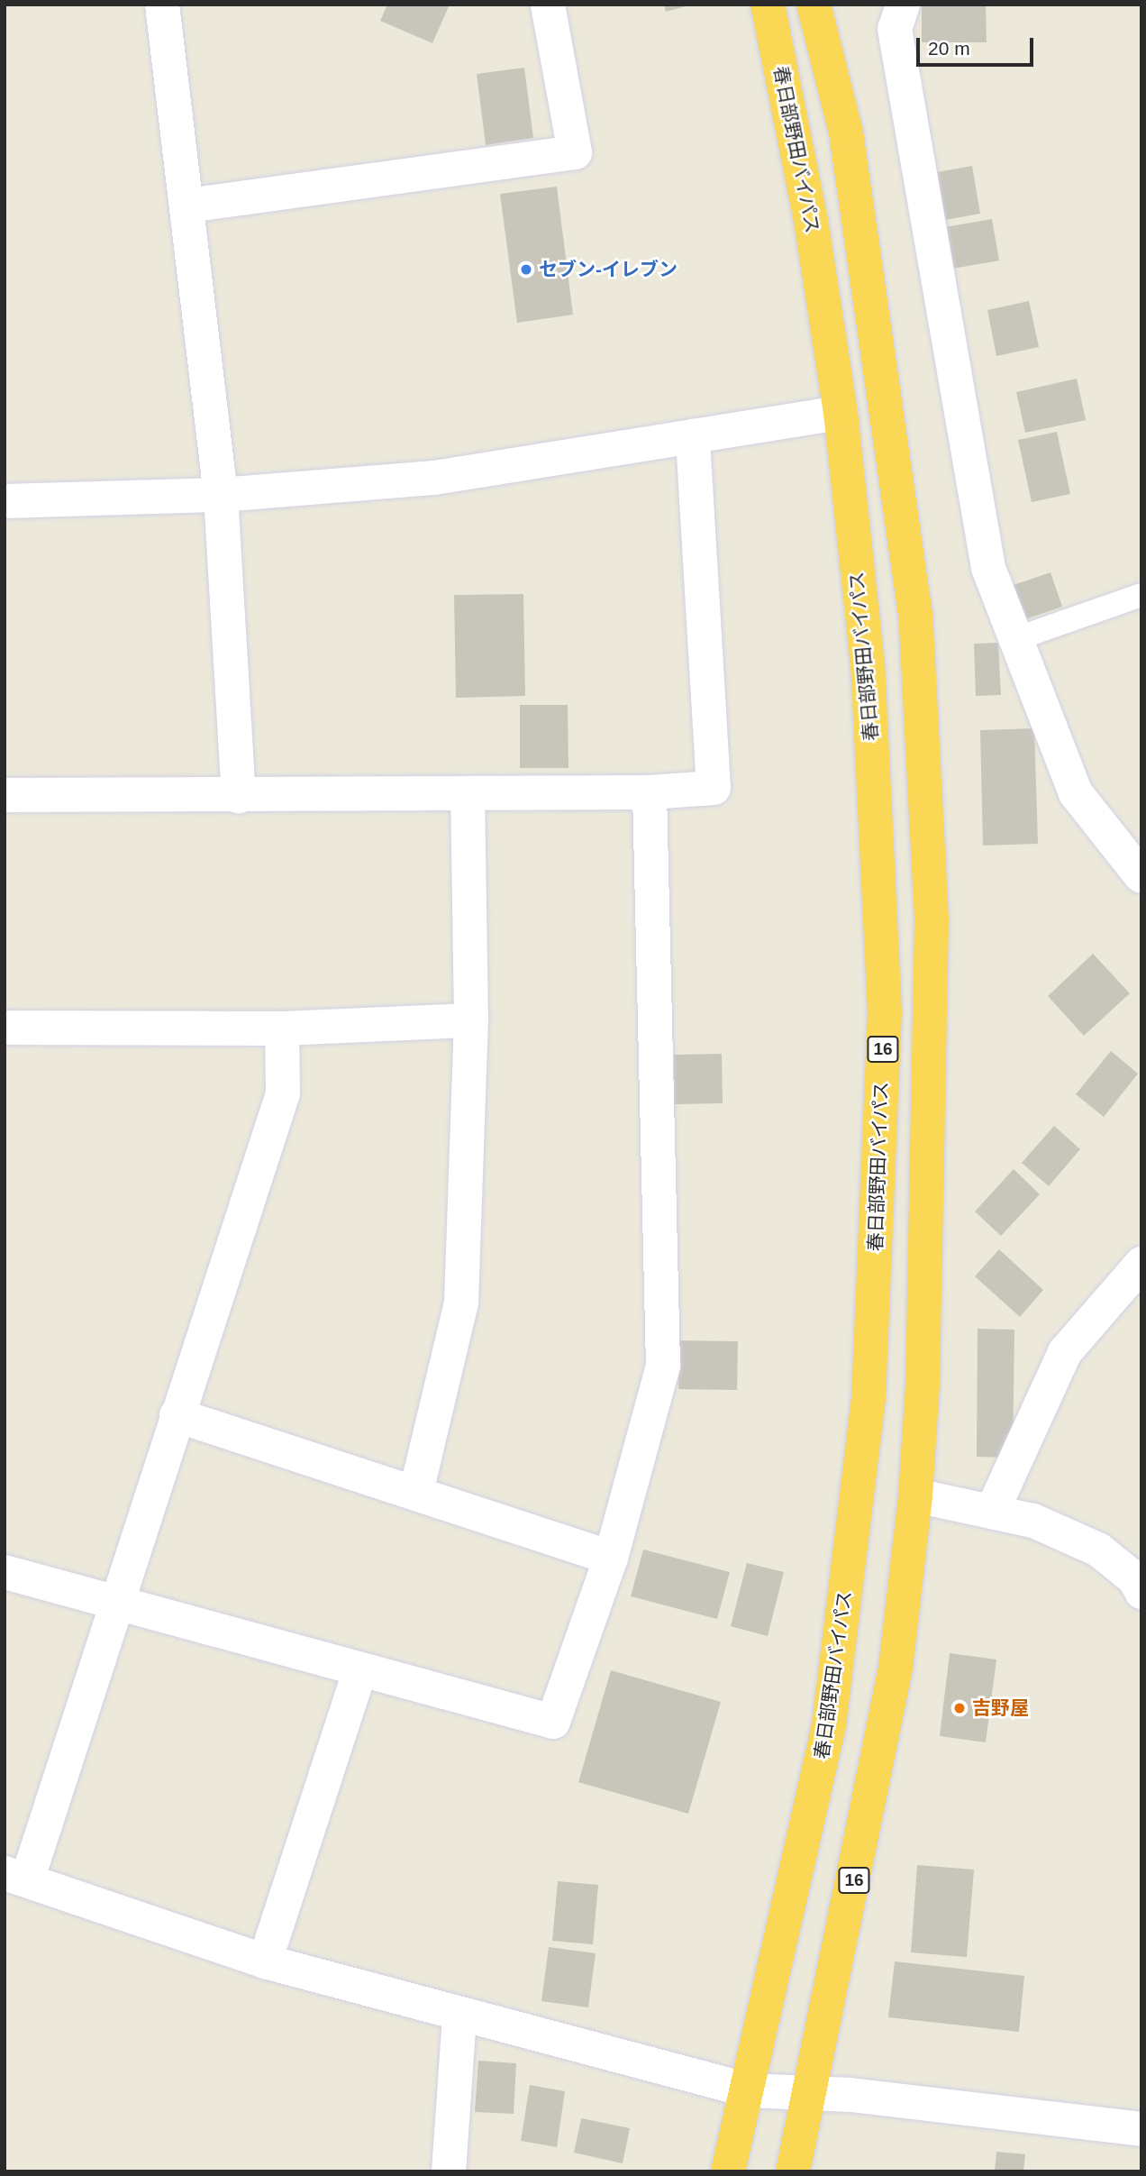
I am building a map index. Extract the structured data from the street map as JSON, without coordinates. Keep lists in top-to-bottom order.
{
  "streets": {
    "highway": ["春日部野田バイパス", "16"]
  },
  "places": ["セブン-イレブン", "吉野屋"],
  "scale_bar": "20 m"
}
